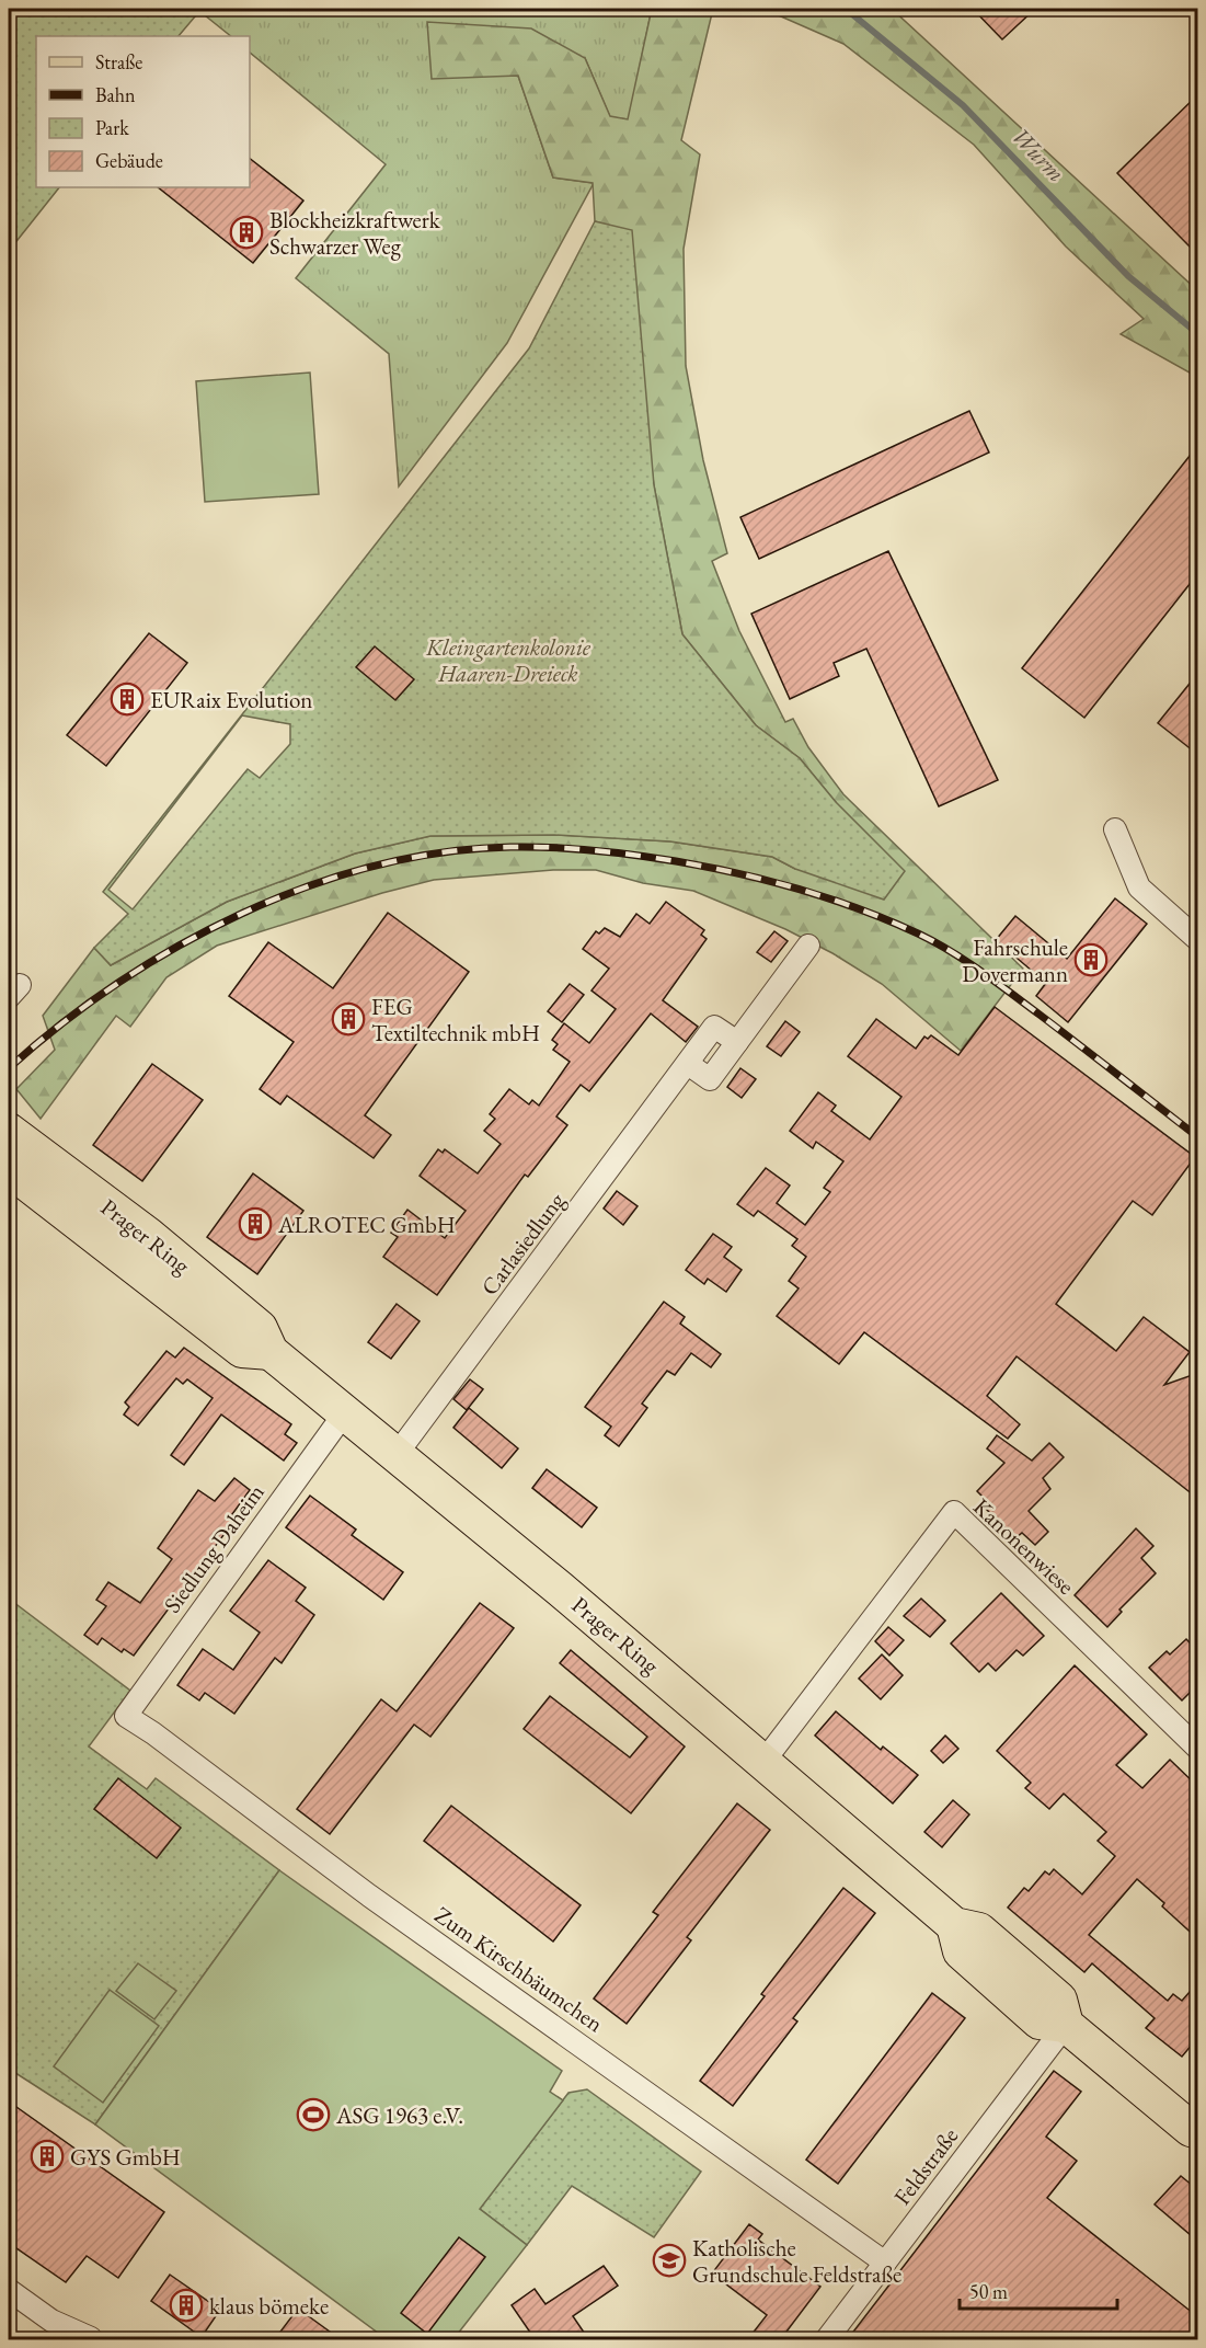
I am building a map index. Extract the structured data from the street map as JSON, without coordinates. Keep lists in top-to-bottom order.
{
  "streets": {
    "main road": ["Prager Ring"],
    "street": [
      "Carlasiedlung",
      "Kanonenwiese",
      "Siedlung Daheim",
      "Zum Kirschbäumchen",
      "Feldstraße"
    ]
  },
  "crossings": [
    ["Prager Ring", "Carlasiedlung"],
    ["Prager Ring", "Kanonenwiese"],
    ["Prager Ring", "Siedlung Daheim"],
    ["Prager Ring", "Feldstraße"],
    ["Siedlung Daheim", "Zum Kirschbäumchen"],
    ["Zum Kirschbäumchen", "Feldstraße"]
  ],
  "water": ["Wurm"],
  "parks": ["Kleingartenkolonie Haaren-Dreieck"],
  "places": {
    "building": [
      "Blockheizkraftwerk Schwarzer Weg",
      "EURaix Evolution",
      "Fahrschule Dovermann",
      "FEG Textiltechnik mbH",
      "ALROTEC GmbH",
      "GYS GmbH",
      "klaus bömeke"
    ],
    "sports": ["ASG 1963 e.V."],
    "school or university": ["Katholische Grundschule Feldstraße"]
  },
  "legend": [
    "Straße",
    "Bahn",
    "Park",
    "Gebäude"
  ],
  "scale_bar": "50 m"
}
